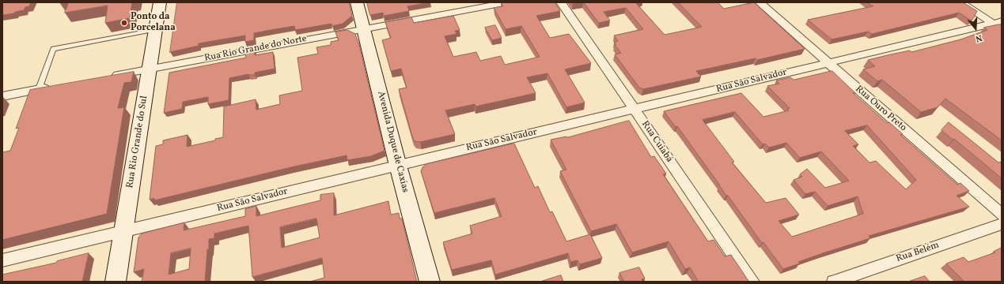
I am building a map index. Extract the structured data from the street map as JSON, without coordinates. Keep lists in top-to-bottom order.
{
  "streets": {
    "street": [
      "Rua Rio Grande do Norte",
      "Rua São Salvador",
      "Rua Ouro Preto",
      "Rua Rio Grande do Sul",
      "Avenida Duque de Caxias",
      "Rua Cuiabá",
      "Rua Belém"
    ]
  },
  "crossings": [
    ["Rua Rio Grande do Norte", "Rua Rio Grande do Sul"],
    ["Rua Rio Grande do Norte", "Avenida Duque de Caxias"],
    ["Rua São Salvador", "Rua Ouro Preto"],
    ["Rua São Salvador", "Rua Rio Grande do Sul"],
    ["Rua São Salvador", "Avenida Duque de Caxias"],
    ["Rua São Salvador", "Rua Cuiabá"]
  ],
  "places": ["Ponto da Porcelana"],
  "north": "bottom"
}
